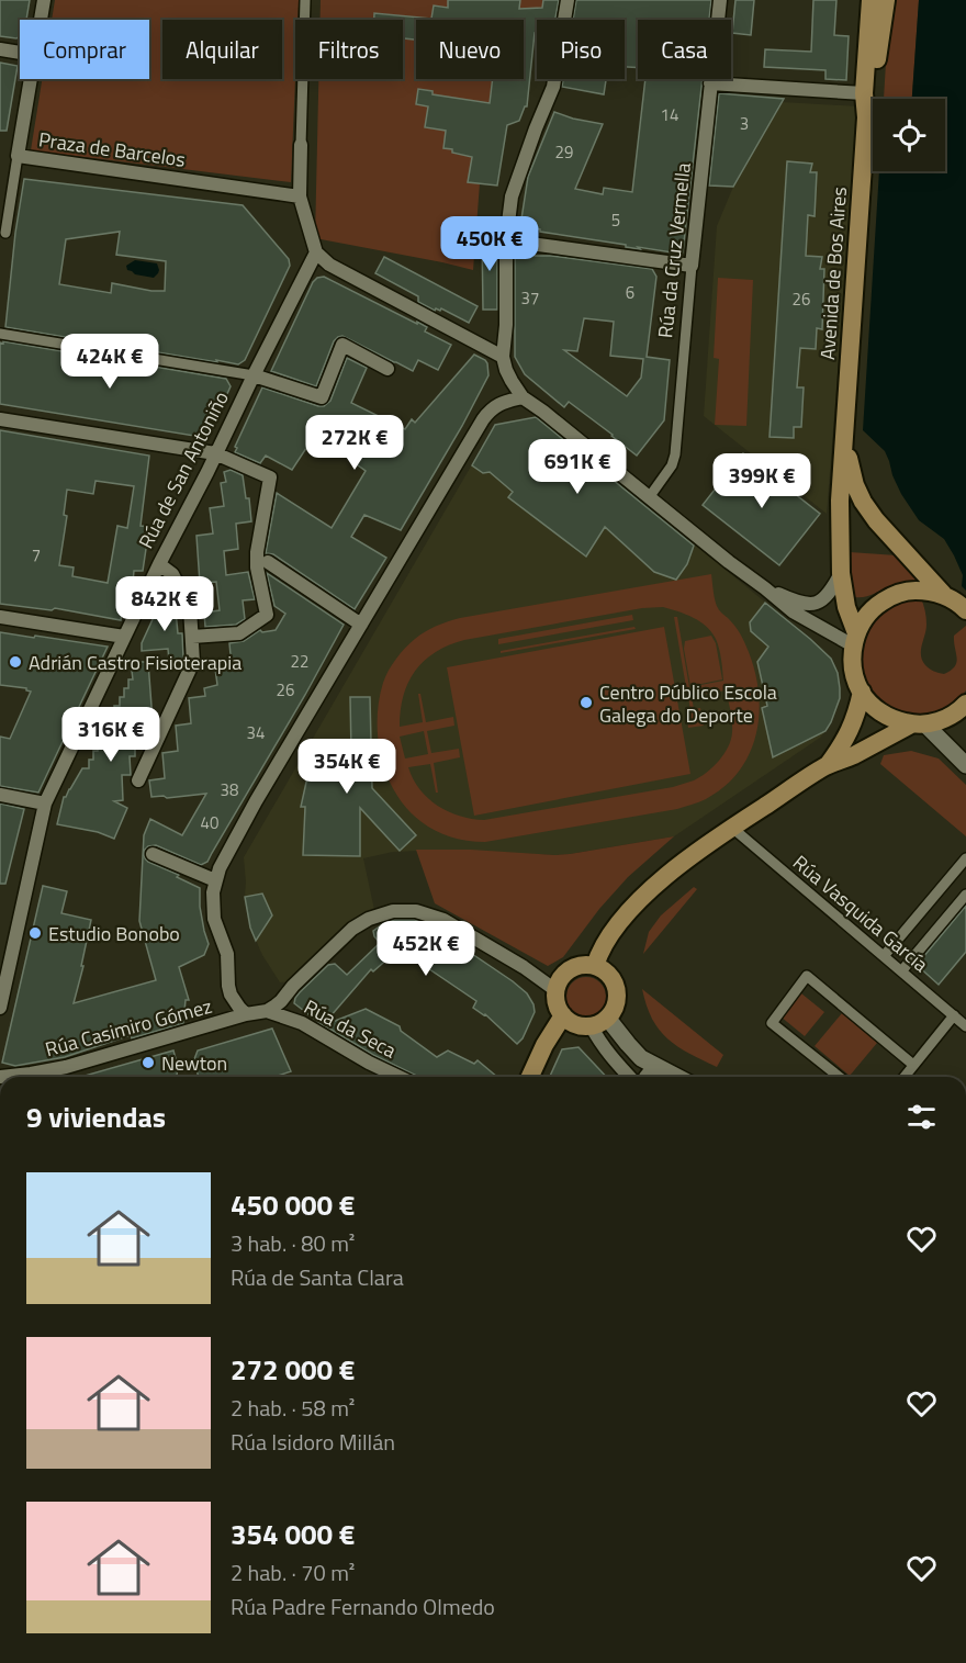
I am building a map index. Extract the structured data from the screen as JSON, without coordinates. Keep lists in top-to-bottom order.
{
  "streets": {
    "main road": ["Avenida de Bos Aires"],
    "street": [
      "Praza de Barcelos",
      "Rúa da Cruz Vermella",
      "Rúa de San Antoniño",
      "Rúa Vasquida García",
      "Rúa Casimiro Gómez",
      "Rúa da Seca"
    ]
  },
  "crossings": [
    ["Rúa Casimiro Gómez", "Rúa da Seca"]
  ],
  "places": [
    "Adrián Castro Fisioterapia",
    "Centro Público Escola Galega do Deporte",
    "Estudio Bonobo",
    "Newton"
  ],
  "house_numbers": [
    "14",
    "3",
    "29",
    "5",
    "6",
    "37",
    "26",
    "7",
    "22",
    "26",
    "34",
    "38",
    "40"
  ],
  "page": {
    "chip": [
      "Comprar",
      "Alquilar",
      "Filtros",
      "Nuevo",
      "Piso",
      "Casa"
    ],
    "price": [
      "450K €",
      "424K €",
      "272K €",
      "691K €",
      "399K €",
      "842K €",
      "316K €",
      "354K €",
      "452K €"
    ],
    "heading": "9 viviendas",
    "list": [
      {
        "name": "450 000 €",
        "note": "3 hab. · 80 m² · Rúa de Santa Clara"
      },
      {
        "name": "272 000 €",
        "note": "2 hab. · 58 m² · Rúa Isidoro Millán"
      },
      {
        "name": "354 000 €",
        "note": "2 hab. · 70 m² · Rúa Padre Fernando Olmedo"
      }
    ]
  }
}
